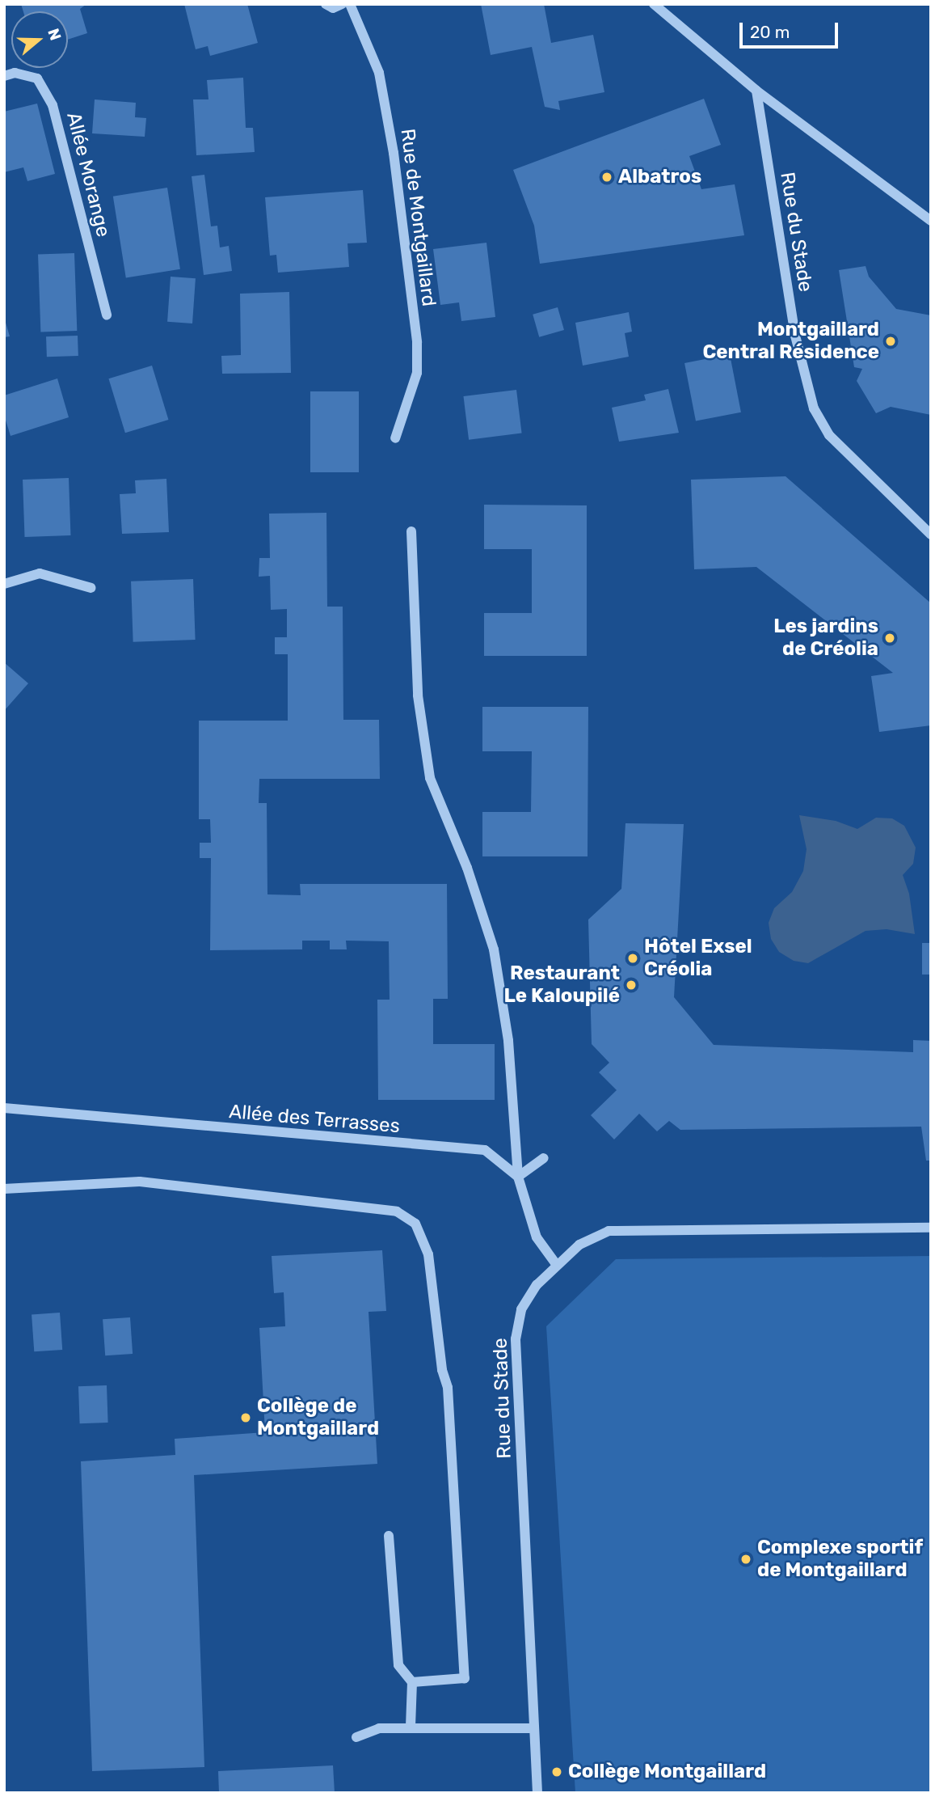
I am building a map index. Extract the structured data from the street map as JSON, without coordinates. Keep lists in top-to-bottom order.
{
  "streets": {
    "street": [
      "Allée Morange",
      "Rue de Montgaillard",
      "Rue du Stade",
      "Allée des Terrasses"
    ]
  },
  "places": [
    "Albatros",
    "Montgaillard Central Résidence",
    "Les jardins de Créolia",
    "Hôtel Exsel Créolia",
    "Restaurant Le Kaloupilé",
    "Collège de Montgaillard",
    "Complexe sportif de Montgaillard",
    "Collège Montgaillard"
  ],
  "scale_bar": "20 m",
  "north": "right"
}
